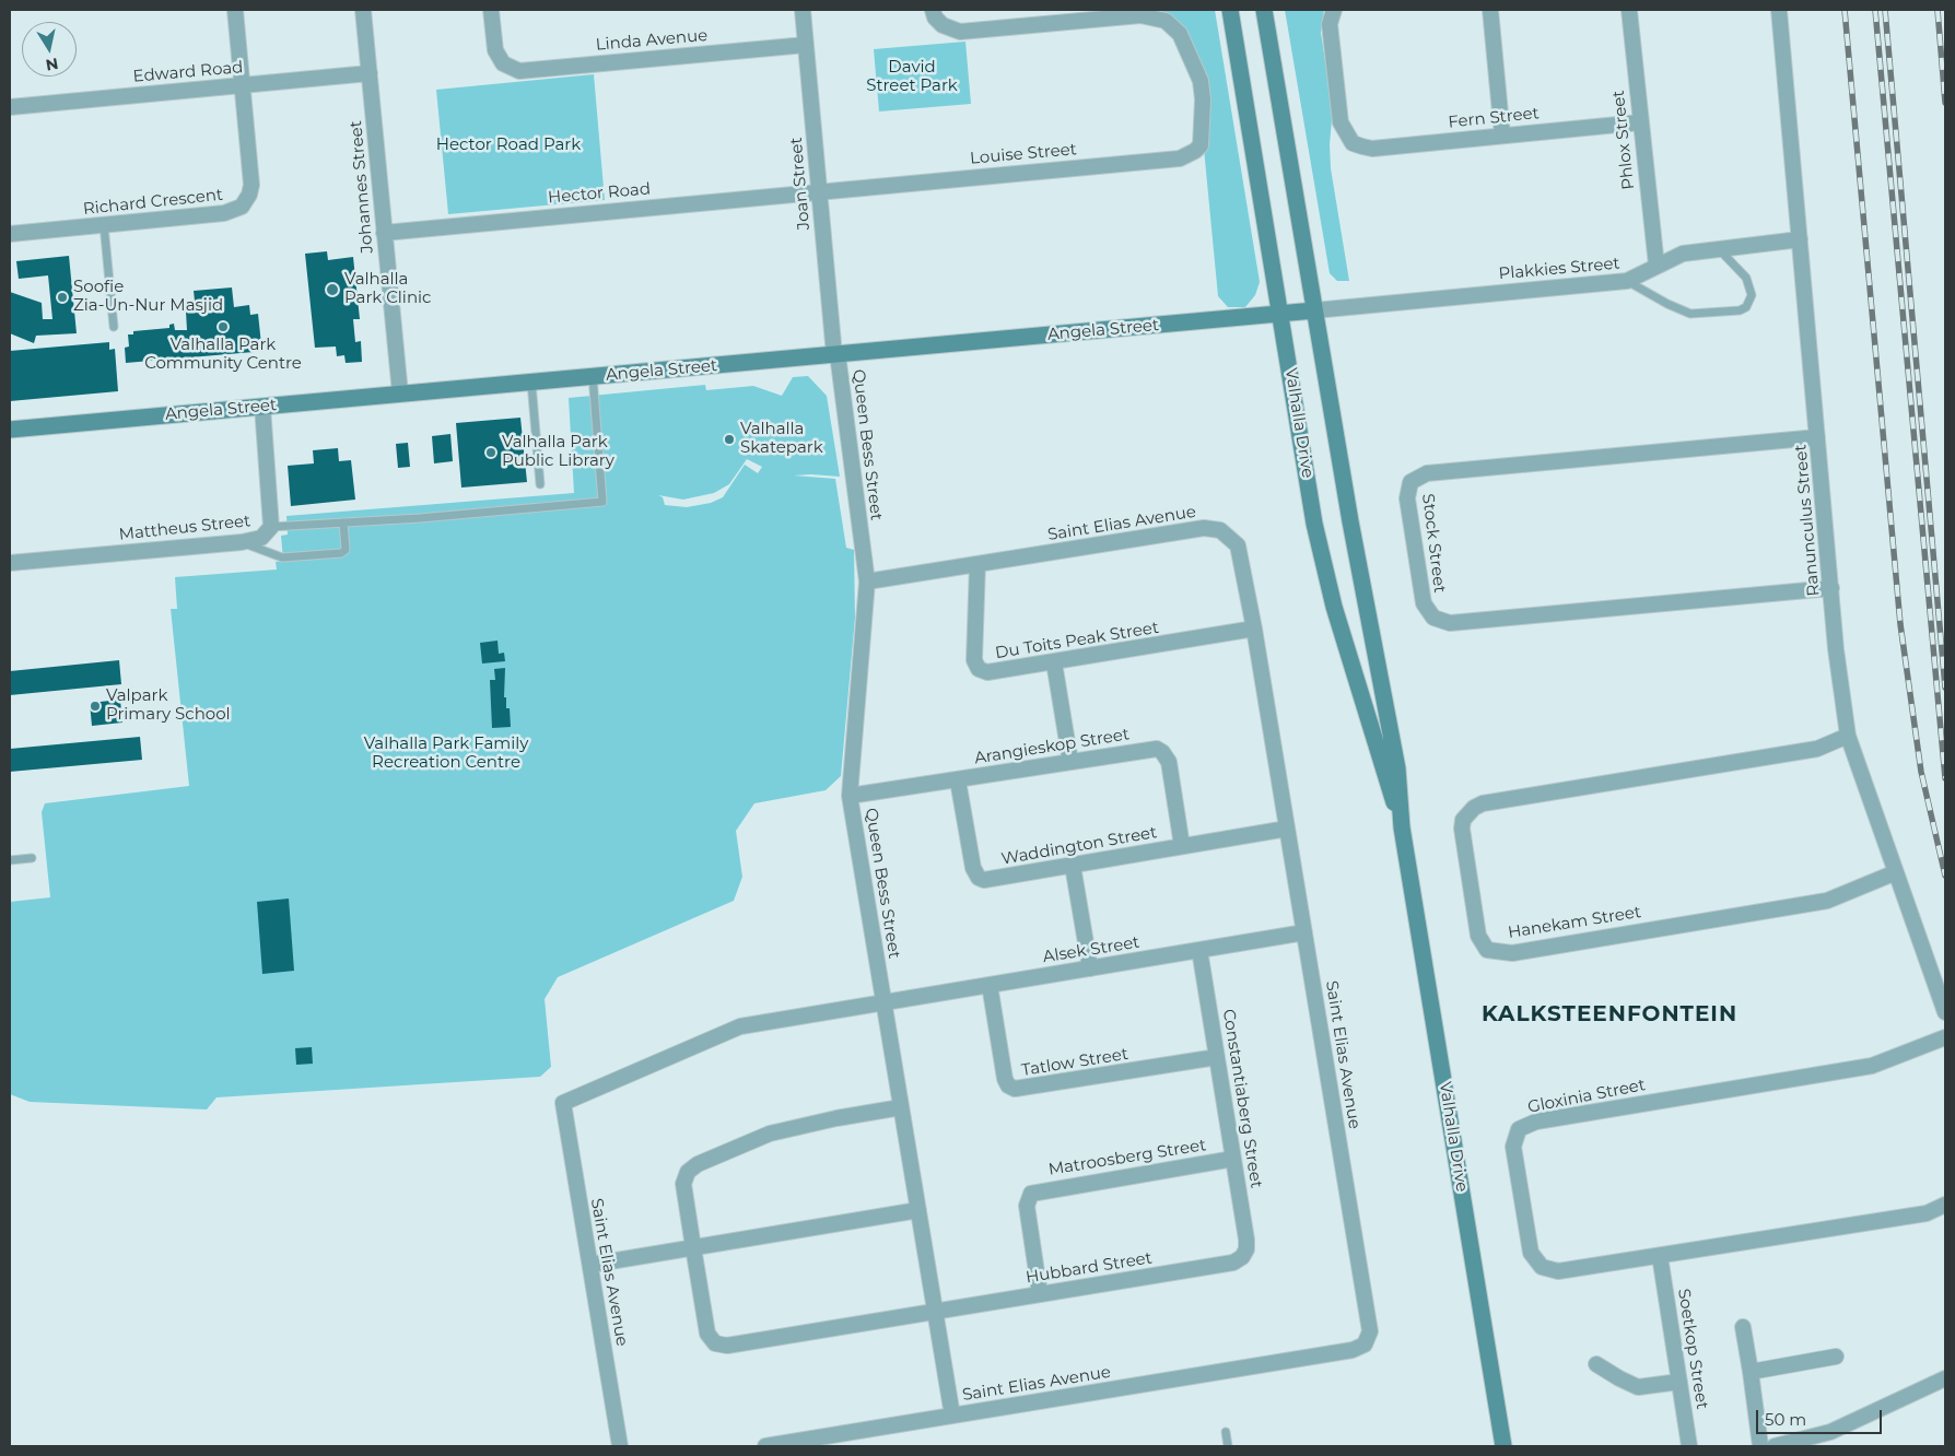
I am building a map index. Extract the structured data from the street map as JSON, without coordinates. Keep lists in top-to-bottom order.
{
  "streets": {
    "main road": ["Angela Street", "Valhalla Drive"],
    "street": [
      "Linda Avenue",
      "Edward Road",
      "Fern Street",
      "Phlox Street",
      "Louise Street",
      "Joan Street",
      "Johannes Street",
      "Hector Road",
      "Richard Crescent",
      "Plakkies Street",
      "Queen Bess Street",
      "Ranunculus Street",
      "Saint Elias Avenue",
      "Mattheus Street",
      "Stock Street",
      "Du Toits Peak Street",
      "Arangieskop Street",
      "Waddington Street",
      "Hanekam Street",
      "Alsek Street",
      "Tatlow Street",
      "Gloxinia Street",
      "Constantiaberg Street",
      "Matroosberg Street",
      "Hubbard Street",
      "Soetkop Street"
    ]
  },
  "crossings": [
    ["Linda Avenue", "Joan Street"],
    ["Edward Road", "Johannes Street"],
    ["Edward Road", "Richard Crescent"],
    ["Fern Street", "Phlox Street"],
    ["Phlox Street", "Plakkies Street"],
    ["Louise Street", "Joan Street"],
    ["Louise Street", "Hector Road"],
    ["Joan Street", "Hector Road"],
    ["Joan Street", "Angela Street"],
    ["Joan Street", "Queen Bess Street"],
    ["Johannes Street", "Hector Road"],
    ["Johannes Street", "Angela Street"],
    ["Plakkies Street", "Angela Street"],
    ["Plakkies Street", "Valhalla Drive"],
    ["Plakkies Street", "Ranunculus Street"],
    ["Angela Street", "Valhalla Drive"],
    ["Angela Street", "Queen Bess Street"],
    ["Angela Street", "Mattheus Street"],
    ["Queen Bess Street", "Saint Elias Avenue"],
    ["Queen Bess Street", "Arangieskop Street"],
    ["Queen Bess Street", "Alsek Street"],
    ["Queen Bess Street", "Hubbard Street"],
    ["Ranunculus Street", "Stock Street"],
    ["Ranunculus Street", "Hanekam Street"],
    ["Saint Elias Avenue", "Du Toits Peak Street"],
    ["Saint Elias Avenue", "Waddington Street"],
    ["Saint Elias Avenue", "Alsek Street"],
    ["Arangieskop Street", "Waddington Street"],
    ["Alsek Street", "Tatlow Street"],
    ["Alsek Street", "Constantiaberg Street"],
    ["Tatlow Street", "Constantiaberg Street"],
    ["Gloxinia Street", "Soetkop Street"],
    ["Constantiaberg Street", "Matroosberg Street"],
    ["Constantiaberg Street", "Hubbard Street"],
    ["Matroosberg Street", "Hubbard Street"]
  ],
  "districts": ["KALKSTEENFONTEIN"],
  "parks": ["David Street Park", "Hector Road Park", "Valhalla Park Family Recreation Centre"],
  "places": [
    "Valhalla Park Clinic",
    "Soofie Zia-Un-Nur Masjid",
    "Valhalla Park Community Centre",
    "Valhalla Skatepark",
    "Valhalla Park Public Library",
    "Valpark Primary School"
  ],
  "scale_bar": "50 m",
  "north": "bottom"
}
